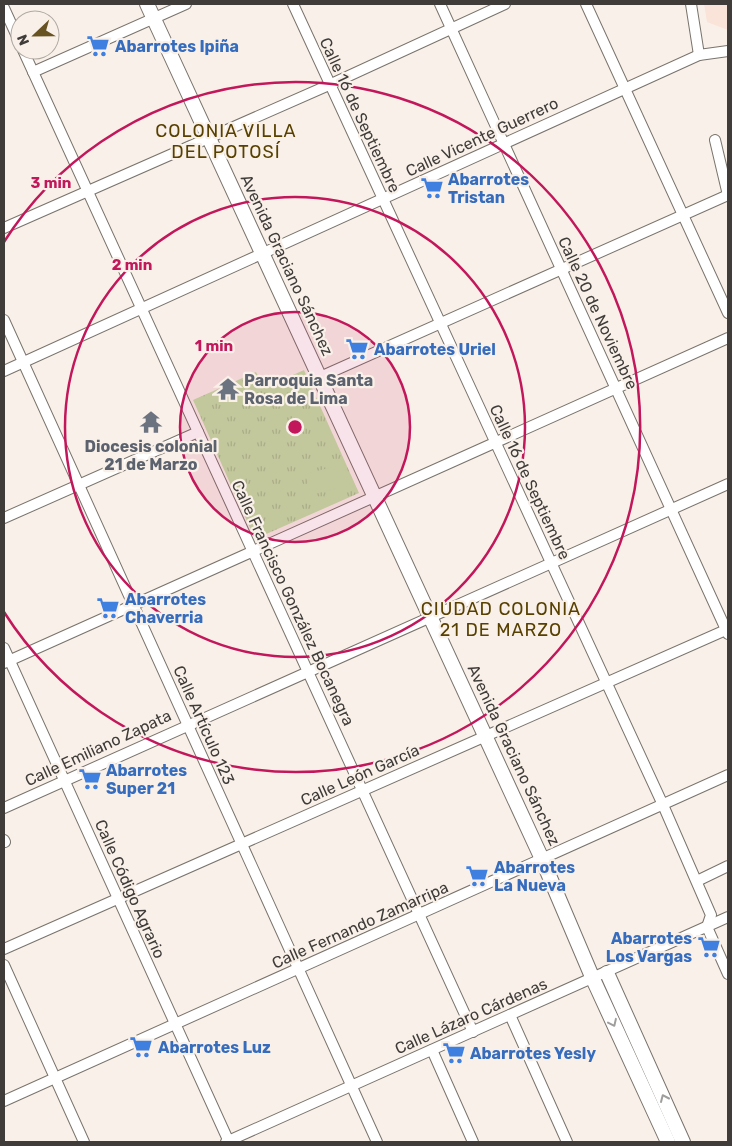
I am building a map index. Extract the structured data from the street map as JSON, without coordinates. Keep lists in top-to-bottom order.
{
  "streets": {
    "street": [
      "Calle 16 de Septiembre",
      "Calle Vicente Guerrero",
      "Avenida Graciano Sánchez",
      "Calle 20 de Noviembre",
      "Calle Francisco González Bocanegra",
      "Calle Artículo 123",
      "Calle Emiliano Zapata",
      "Calle León García",
      "Calle Código Agrario",
      "Calle Fernando Zamarripa",
      "Calle Lázaro Cárdenas"
    ]
  },
  "crossings": [
    ["Calle 16 de Septiembre", "Calle Vicente Guerrero"],
    ["Calle 16 de Septiembre", "Calle Emiliano Zapata"],
    ["Calle 16 de Septiembre", "Calle León García"],
    ["Calle 16 de Septiembre", "Calle Fernando Zamarripa"],
    ["Calle 16 de Septiembre", "Calle Lázaro Cárdenas"],
    ["Calle Vicente Guerrero", "Avenida Graciano Sánchez"],
    ["Calle Vicente Guerrero", "Calle 20 de Noviembre"],
    ["Calle Vicente Guerrero", "Calle Francisco González Bocanegra"],
    ["Calle Vicente Guerrero", "Calle Artículo 123"],
    ["Avenida Graciano Sánchez", "Calle Emiliano Zapata"],
    ["Avenida Graciano Sánchez", "Calle León García"],
    ["Avenida Graciano Sánchez", "Calle Fernando Zamarripa"],
    ["Avenida Graciano Sánchez", "Calle Lázaro Cárdenas"],
    ["Calle 20 de Noviembre", "Calle Emiliano Zapata"],
    ["Calle 20 de Noviembre", "Calle León García"],
    ["Calle Francisco González Bocanegra", "Calle Emiliano Zapata"],
    ["Calle Francisco González Bocanegra", "Calle León García"],
    ["Calle Francisco González Bocanegra", "Calle Fernando Zamarripa"],
    ["Calle Francisco González Bocanegra", "Calle Lázaro Cárdenas"],
    ["Calle Artículo 123", "Calle Emiliano Zapata"],
    ["Calle Artículo 123", "Calle León García"],
    ["Calle Artículo 123", "Calle Fernando Zamarripa"],
    ["Calle Artículo 123", "Calle Lázaro Cárdenas"],
    ["Calle Emiliano Zapata", "Calle Código Agrario"],
    ["Calle León García", "Calle Código Agrario"],
    ["Calle Código Agrario", "Calle Fernando Zamarripa"],
    ["Calle Código Agrario", "Calle Lázaro Cárdenas"]
  ],
  "districts": ["COLONIA VILLA DEL POTOSÍ", "CIUDAD COLONIA 21 DE MARZO"],
  "places": {
    "supermarket": [
      "Abarrotes Ipiña",
      "Abarrotes Tristan",
      "Abarrotes Uriel",
      "Abarrotes Chaverria",
      "Abarrotes Super 21",
      "Abarrotes La Nueva",
      "Abarrotes Los Vargas",
      "Abarrotes Luz",
      "Abarrotes Yesly"
    ],
    "temple": ["Parroquia Santa Rosa de Lima", "Diocesis colonial 21 de Marzo"]
  },
  "north": "left",
  "rings": ["3 min", "2 min", "1 min"]
}
